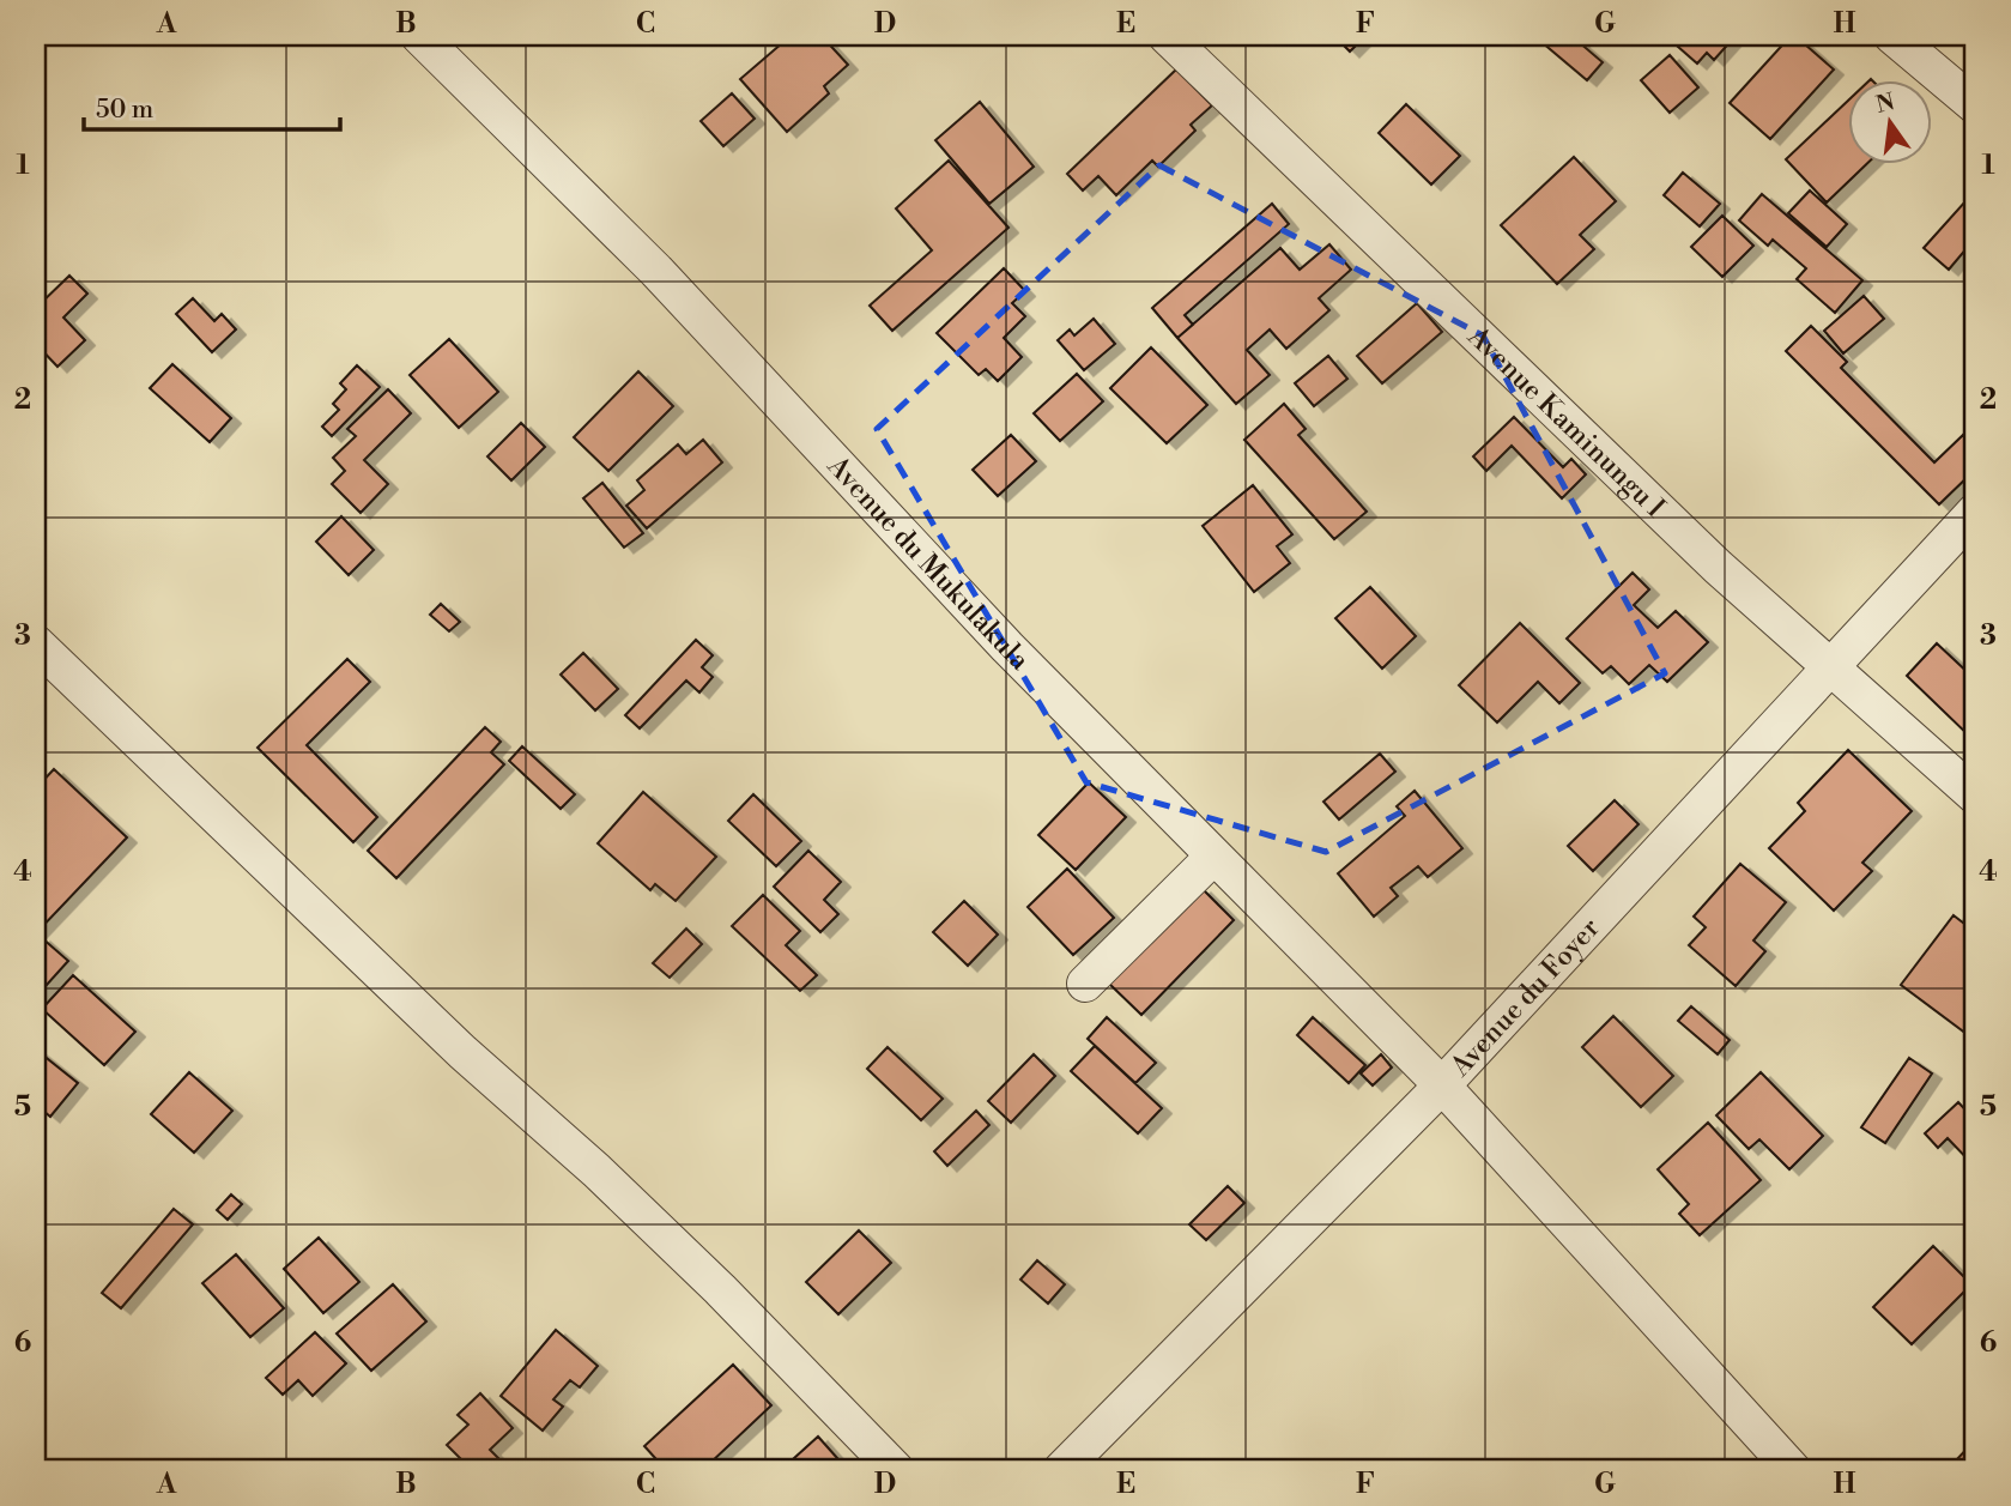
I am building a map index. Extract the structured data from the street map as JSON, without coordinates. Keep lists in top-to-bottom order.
{
  "streets": {
    "street": ["Avenue Kaminungu I", "Avenue du Mukulakula", "Avenue du Foyer"]
  },
  "crossings": [
    ["Avenue Kaminungu I", "Avenue du Foyer"],
    ["Avenue du Mukulakula", "Avenue du Foyer"]
  ],
  "scale_bar": "50 m",
  "north": "top",
  "grid": {
    "columns": [
      "A",
      "B",
      "C",
      "D",
      "E",
      "F",
      "G",
      "H"
    ],
    "rows": [
      "1",
      "2",
      "3",
      "4",
      "5",
      "6"
    ]
  }
}
